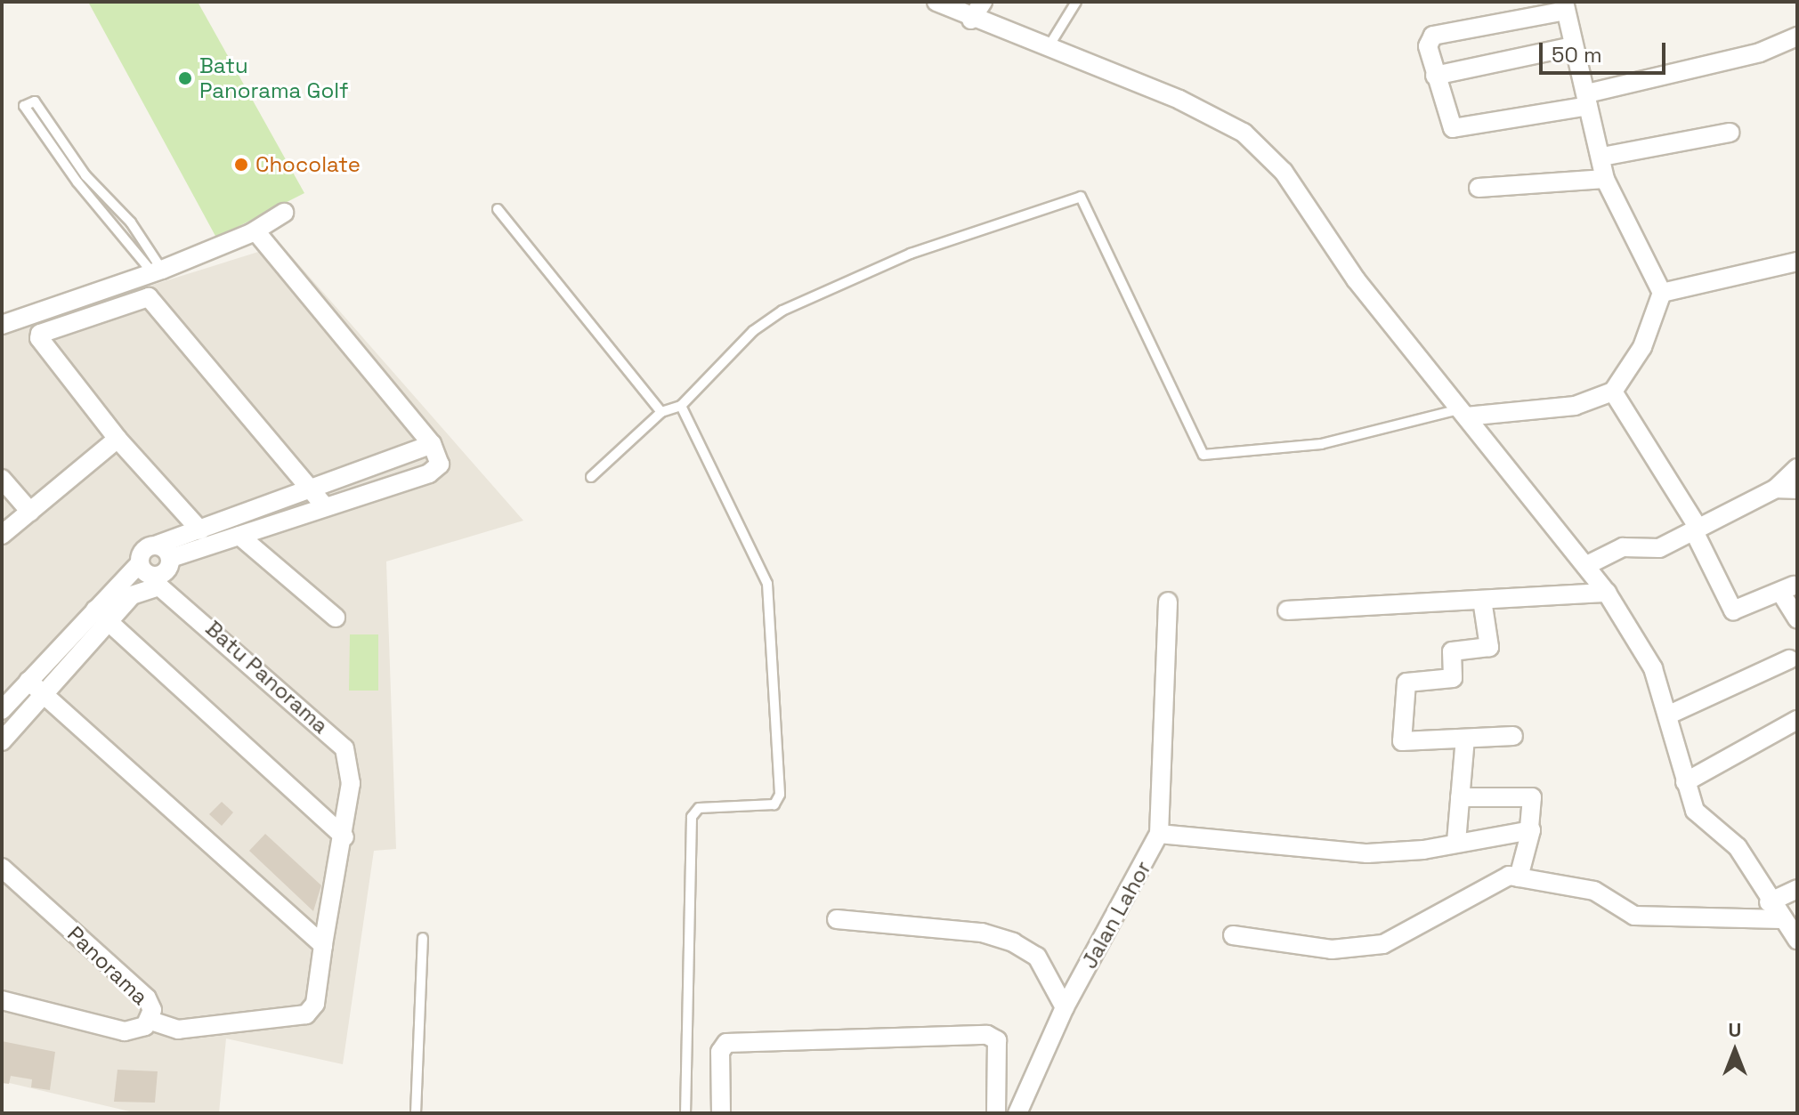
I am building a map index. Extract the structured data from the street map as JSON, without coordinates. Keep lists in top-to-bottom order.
{
  "streets": {
    "street": ["Batu Panorama", "Jalan Lahor", "Panorama"]
  },
  "crossings": [
    ["Batu Panorama", "Panorama"]
  ],
  "places": ["Batu Panorama Golf", "Chocolate"],
  "scale_bar": "50 m",
  "north": "top"
}
